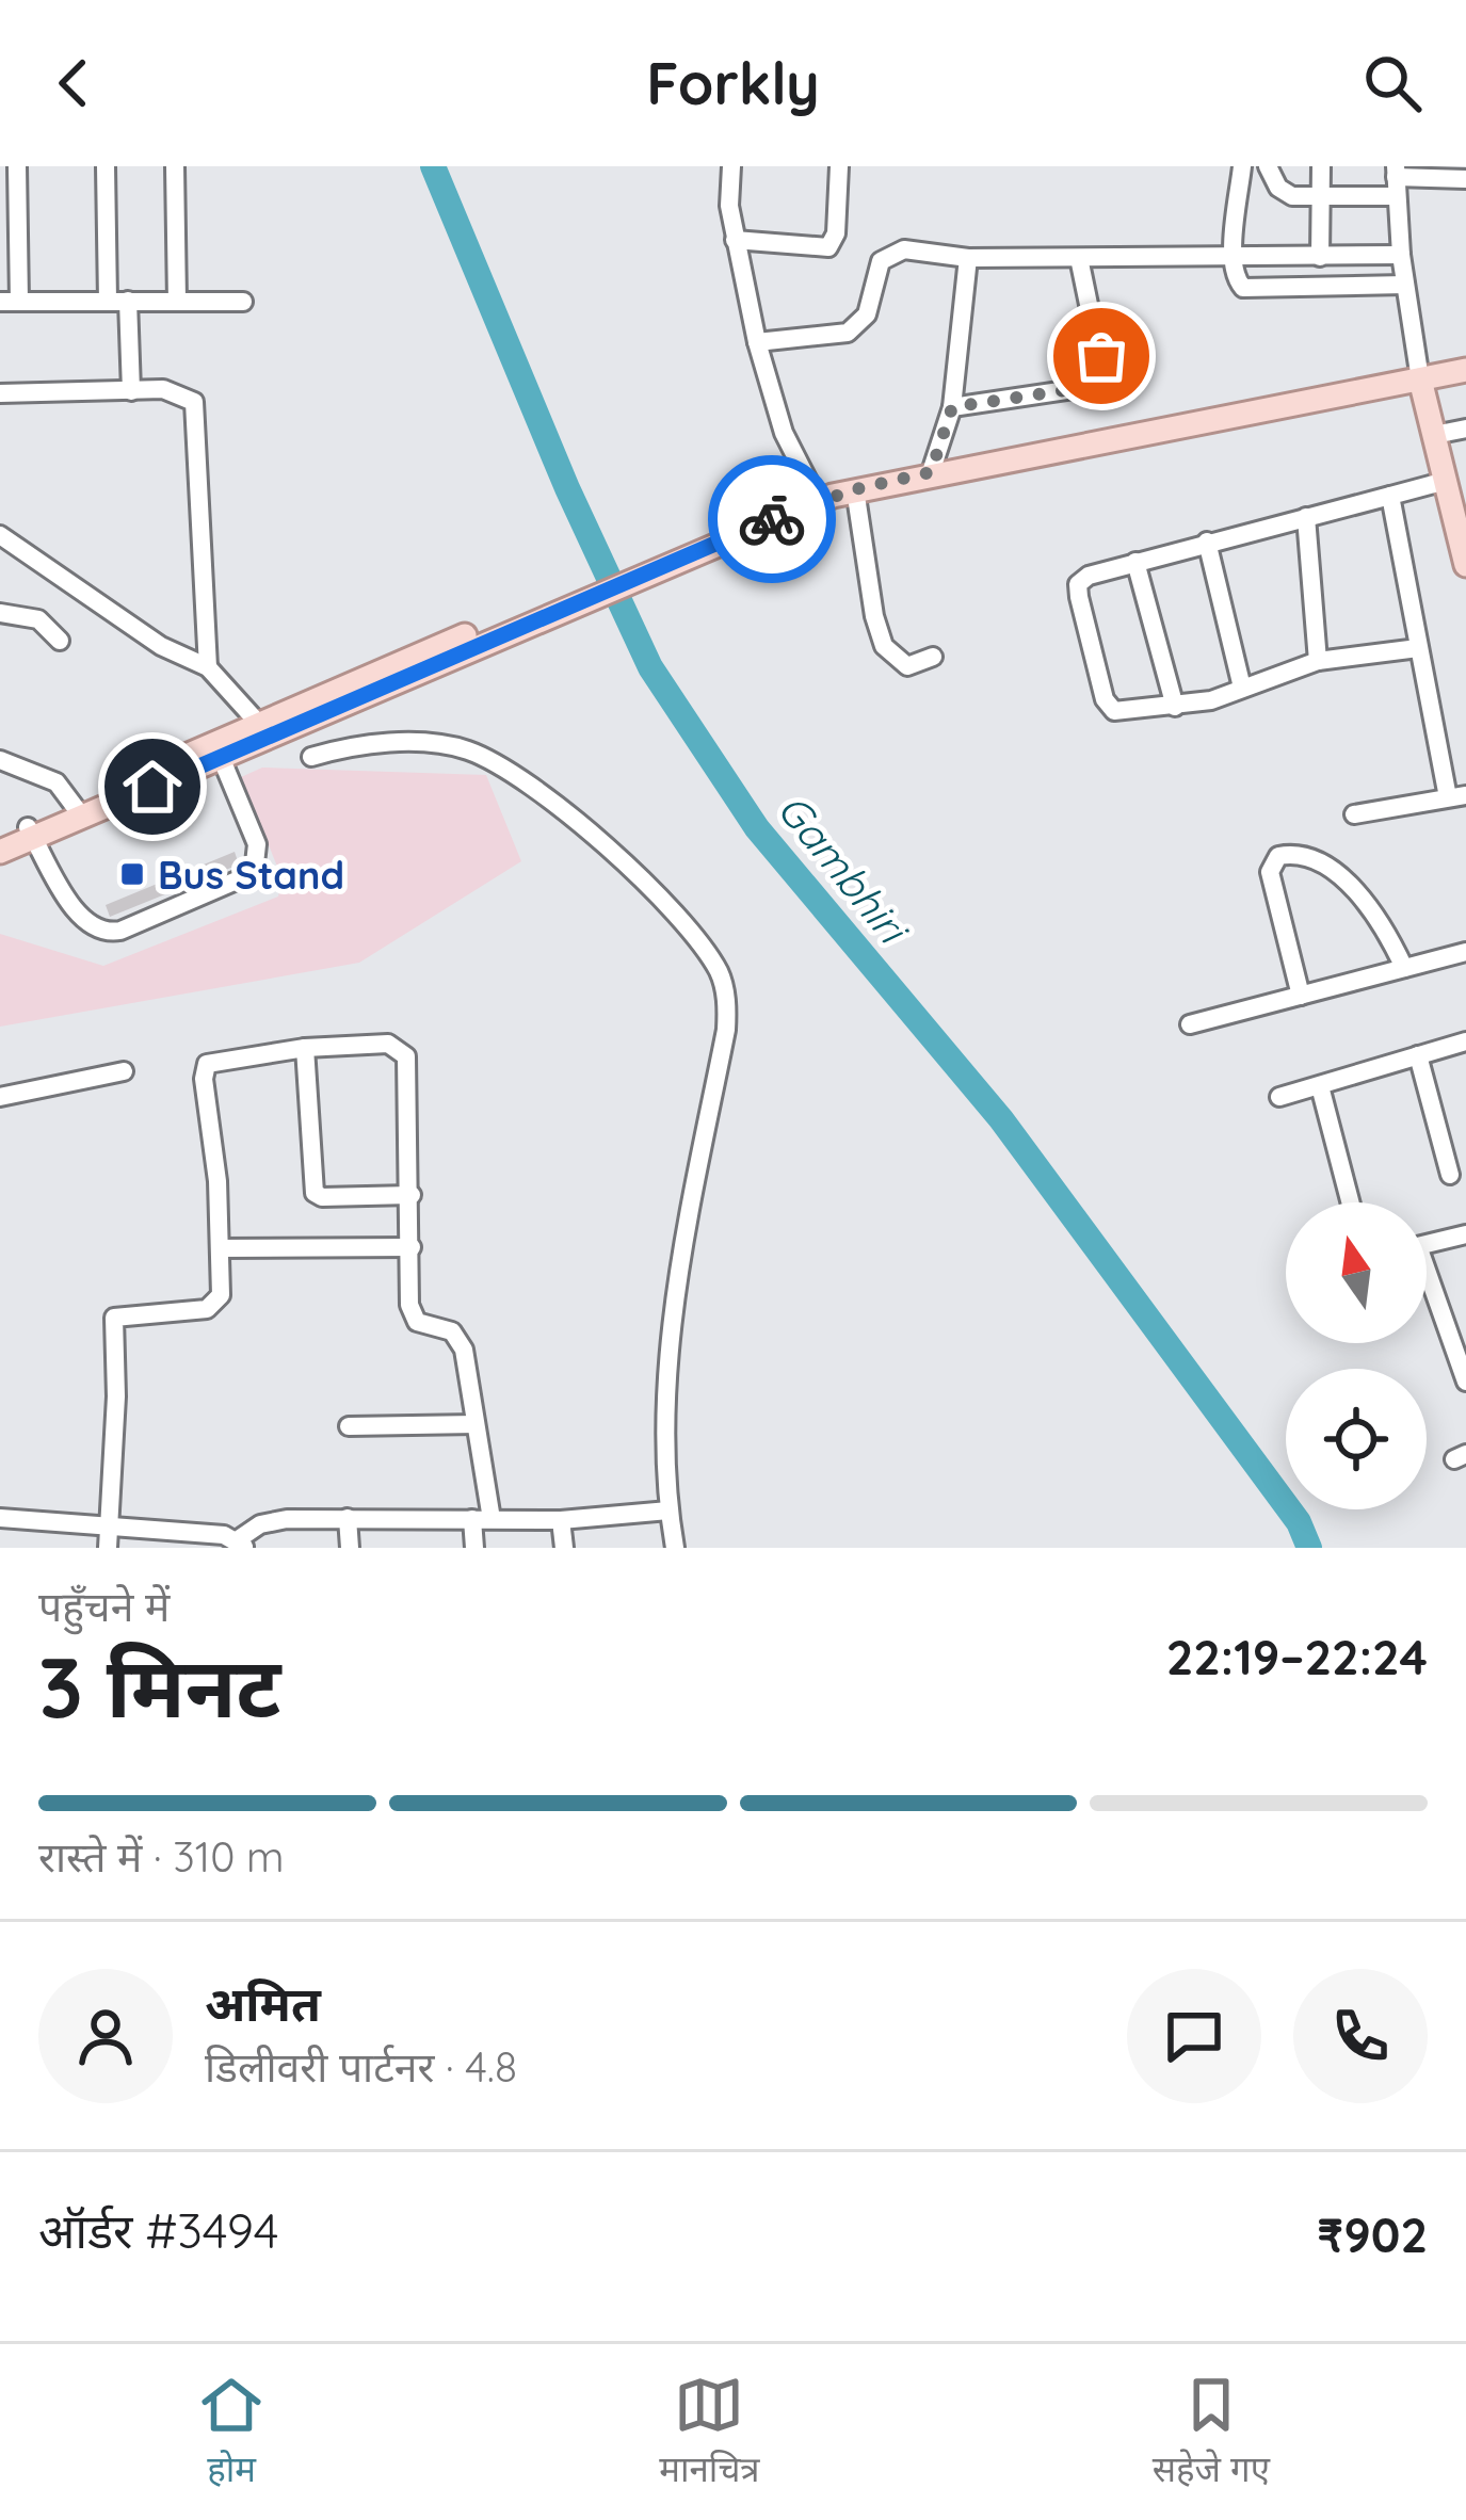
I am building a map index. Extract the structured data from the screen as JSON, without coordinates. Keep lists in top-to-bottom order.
{
  "water": ["Gambhiri"],
  "places": {
    "transit": ["Bus Stand"]
  },
  "north": "top",
  "page": {
    "header": "Forkly",
    "heading": ["3 मिनट", "पहुँचने में", "22:19–22:24"],
    "panel": [
      "अमित",
      "डिलीवरी पार्टनर · 4.8",
      "ऑर्डर #3494",
      "₹902"
    ],
    "bar": "रास्ते में · 310 m",
    "tabs": ["होम", "मानचित्र", "सहेजे गए"]
  }
}
